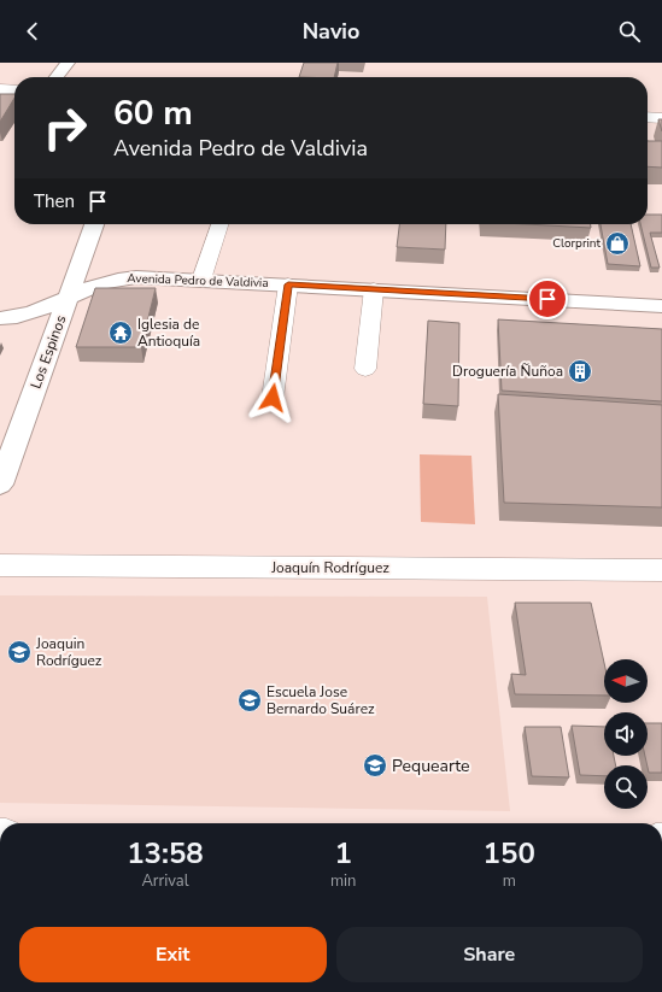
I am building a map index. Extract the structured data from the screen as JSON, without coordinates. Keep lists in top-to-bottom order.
{
  "streets": {
    "main road": ["Avenida Pedro de Valdivia", "Los Espinos"],
    "street": ["Joaquín Rodríguez"]
  },
  "crossings": [
    ["Avenida Pedro de Valdivia", "Los Espinos"]
  ],
  "places": {
    "shop": ["Clorprint"],
    "temple": ["Iglesia de Antioquía"],
    "building": ["Droguería Ñuñoa"],
    "school or university": ["Joaquin Rodríguez", "Escuela Jose Bernardo Suárez", "Pequearte"]
  },
  "north": "left",
  "page": {
    "header": "Navio",
    "turn": ["60 m", "Avenida Pedro de Valdivia"],
    "then": "Then",
    "eta": [
      "13:58",
      "Arrival",
      "1",
      "min",
      "150",
      "m"
    ],
    "buttons": ["Exit", "Share"]
  }
}
